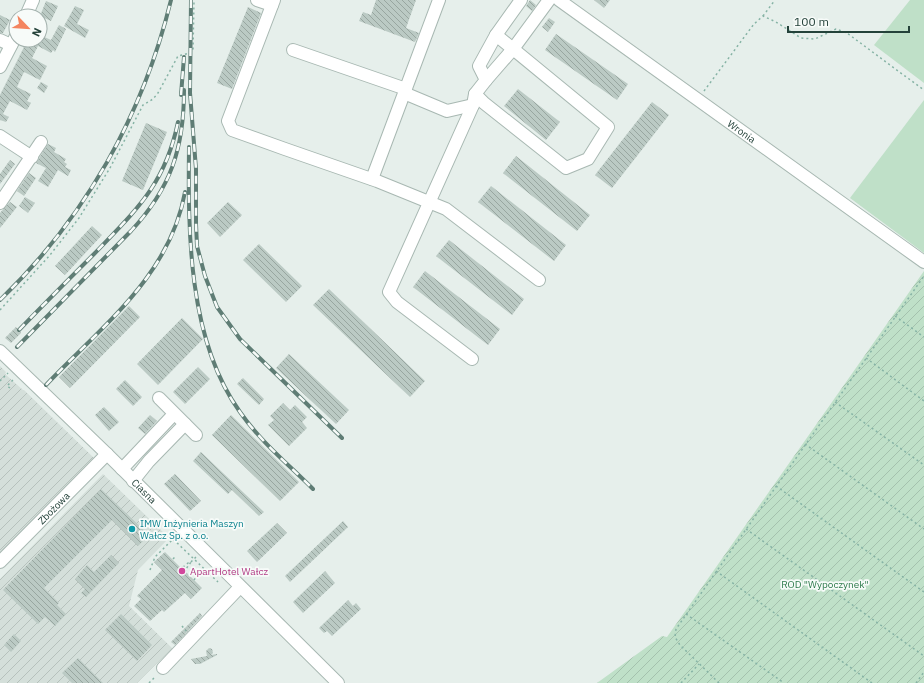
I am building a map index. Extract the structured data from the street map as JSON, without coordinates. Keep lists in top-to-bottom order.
{
  "streets": {
    "street": ["Wronia", "Ciasna", "Zbożowa"]
  },
  "crossings": [
    ["Ciasna", "Zbożowa"]
  ],
  "parks": ["ROD \"Wypoczynek\""],
  "places": ["IMW Inżynieria Maszyn Wałcz Sp. z o.o.", "ApartHotel Wałcz"],
  "scale_bar": "100 m",
  "north": "bottom right"
}
